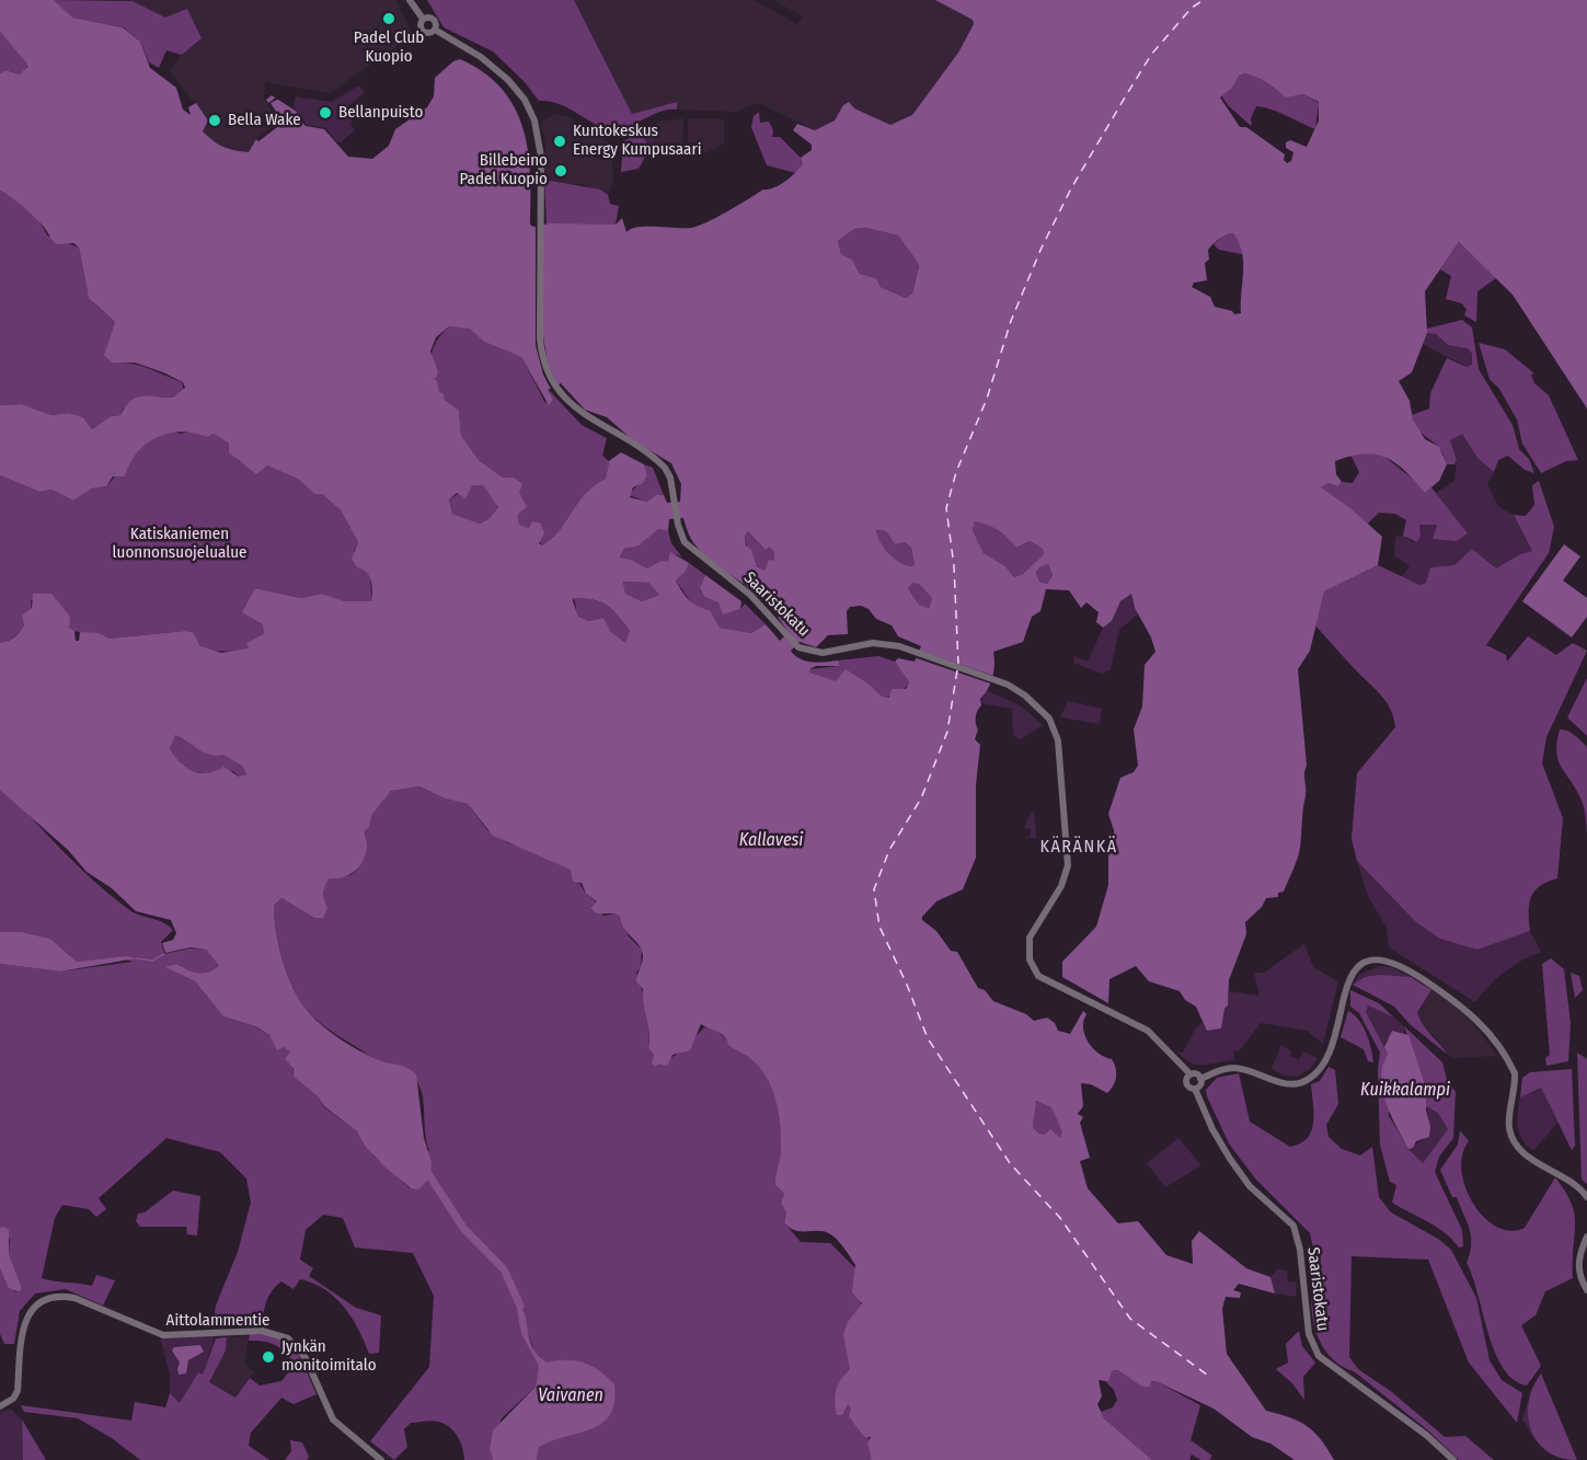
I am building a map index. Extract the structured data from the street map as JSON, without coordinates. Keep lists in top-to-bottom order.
{
  "streets": {
    "main road": ["Saaristokatu", "Aittolammentie"]
  },
  "districts": ["KÄRÄNKÄ"],
  "water": ["Kallavesi", "Kuikkalampi", "Vaivanen"],
  "parks": ["Katiskaniemen luonnonsuojelualue"],
  "places": [
    "Padel Club Kuopio",
    "Bellanpuisto",
    "Bella Wake",
    "Kuntokeskus Energy Kumpusaari",
    "Billebeino Padel Kuopio",
    "Jynkän monitoimitalo"
  ]
}
